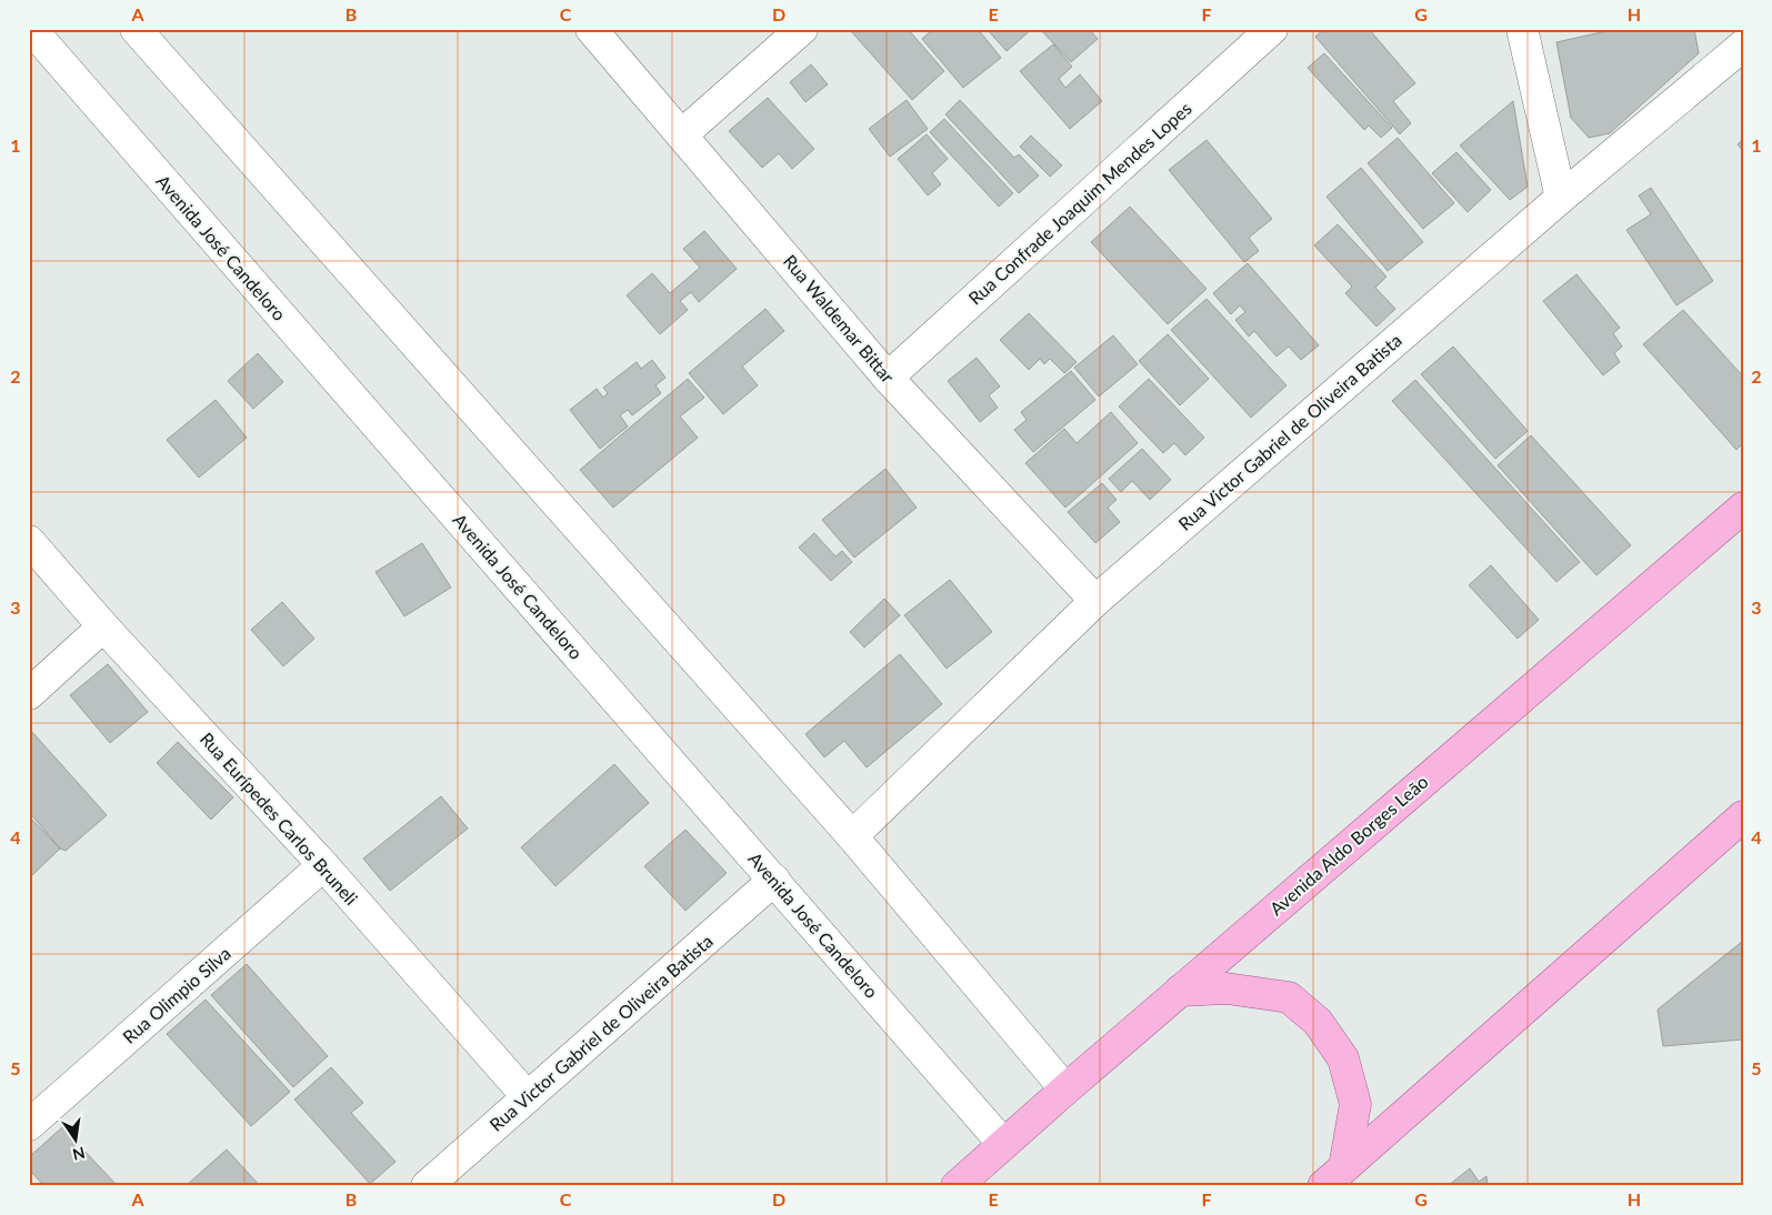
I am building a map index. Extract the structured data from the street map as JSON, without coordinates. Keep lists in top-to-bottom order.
{
  "streets": {
    "main road": ["Avenida Aldo Borges Leão"],
    "street": [
      "Rua Confrade Joaquim Mendes Lopes",
      "Avenida José Candeloro",
      "Rua Waldemar Bittar",
      "Rua Victor Gabriel de Oliveira Batista",
      "Rua Eurípedes Carlos Bruneli",
      "Rua Olimpio Silva"
    ]
  },
  "crossings": [
    ["Rua Confrade Joaquim Mendes Lopes", "Rua Waldemar Bittar"],
    ["Avenida José Candeloro", "Rua Victor Gabriel de Oliveira Batista"],
    ["Avenida José Candeloro", "Avenida Aldo Borges Leão"],
    ["Rua Waldemar Bittar", "Rua Victor Gabriel de Oliveira Batista"],
    ["Rua Victor Gabriel de Oliveira Batista", "Rua Eurípedes Carlos Bruneli"],
    ["Rua Eurípedes Carlos Bruneli", "Rua Olimpio Silva"]
  ],
  "north": "bottom",
  "grid": {
    "columns": [
      "A",
      "B",
      "C",
      "D",
      "E",
      "F",
      "G",
      "H"
    ],
    "rows": [
      "1",
      "2",
      "3",
      "4",
      "5"
    ]
  }
}
